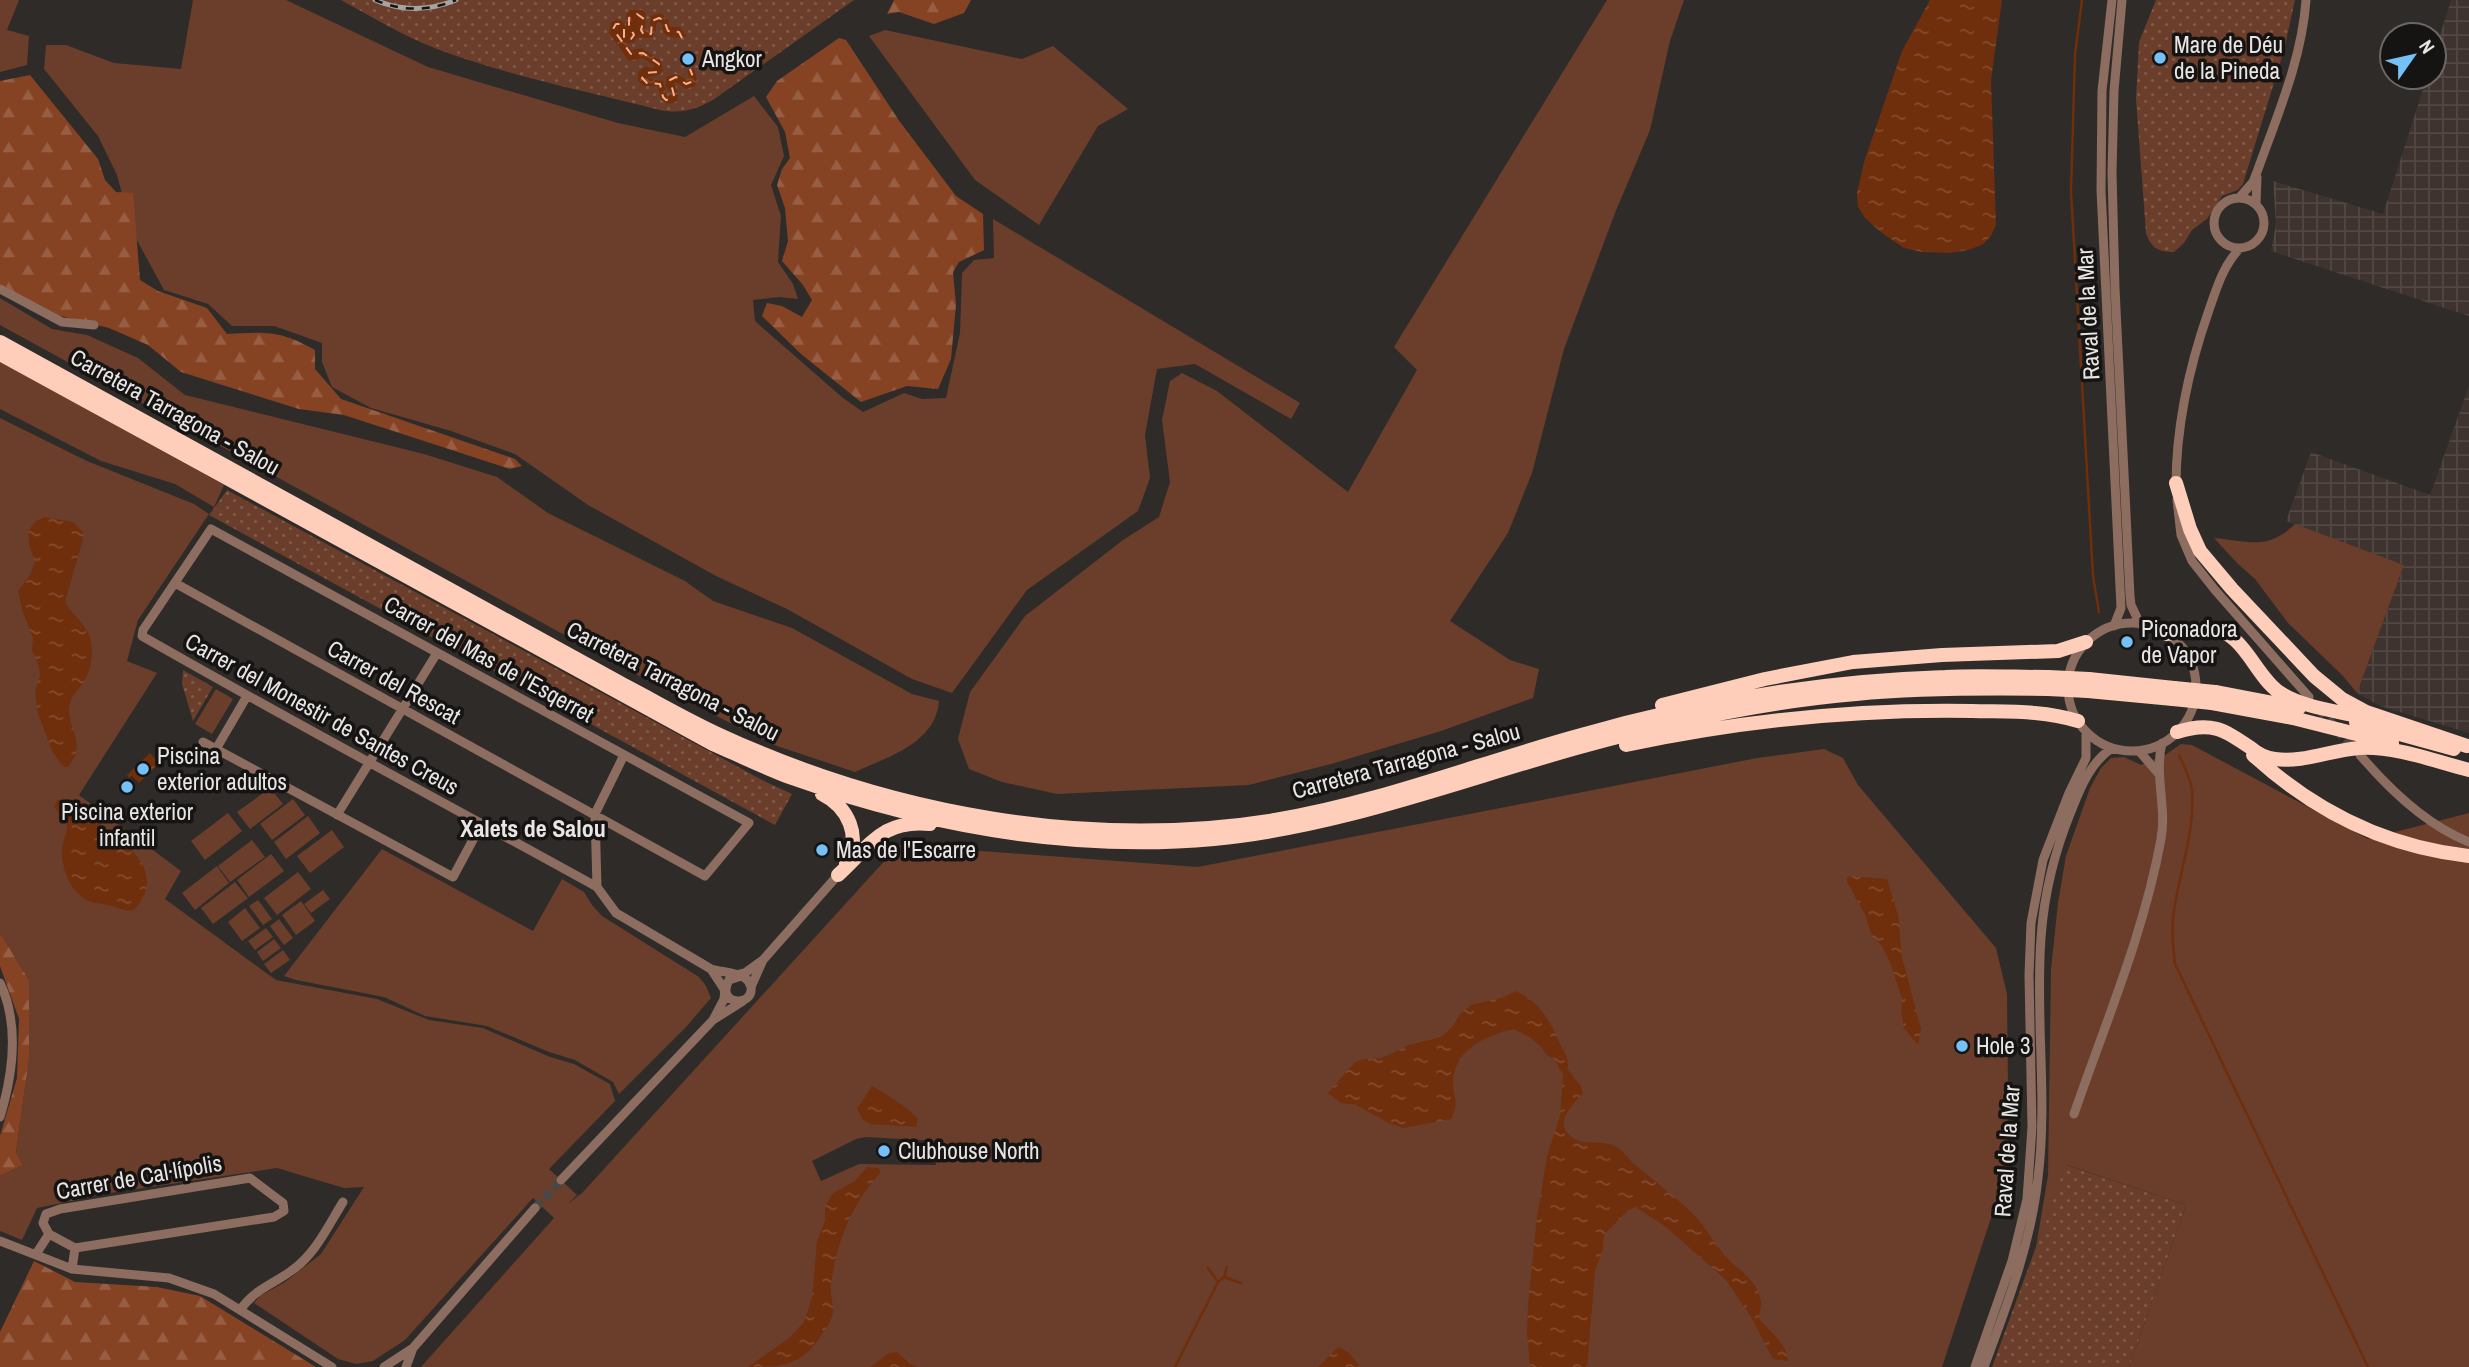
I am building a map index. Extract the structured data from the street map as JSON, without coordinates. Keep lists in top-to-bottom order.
{
  "streets": {
    "highway": ["Carretera Tarragona - Salou"],
    "street": [
      "Raval de la Mar",
      "Carrer del Mas de l'Esqerret",
      "Carrer del Rescat",
      "Carrer del Monestir de Santes Creus",
      "Carrer de Cal·lípolis"
    ]
  },
  "crossings": [
    ["Carrer del Mas de l'Esqerret", "Carrer del Rescat"],
    ["Carrer del Mas de l'Esqerret", "Carrer del Monestir de Santes Creus"],
    ["Carrer del Rescat", "Carrer del Monestir de Santes Creus"]
  ],
  "districts": ["Xalets de Salou"],
  "places": [
    "Mare de Déu de la Pineda",
    "Angkor",
    "Piconadora de Vapor",
    "Piscina exterior adultos",
    "Piscina exterior infantil",
    "Mas de l'Escarre",
    "Hole 3",
    "Clubhouse North"
  ],
  "north": "top right"
}
